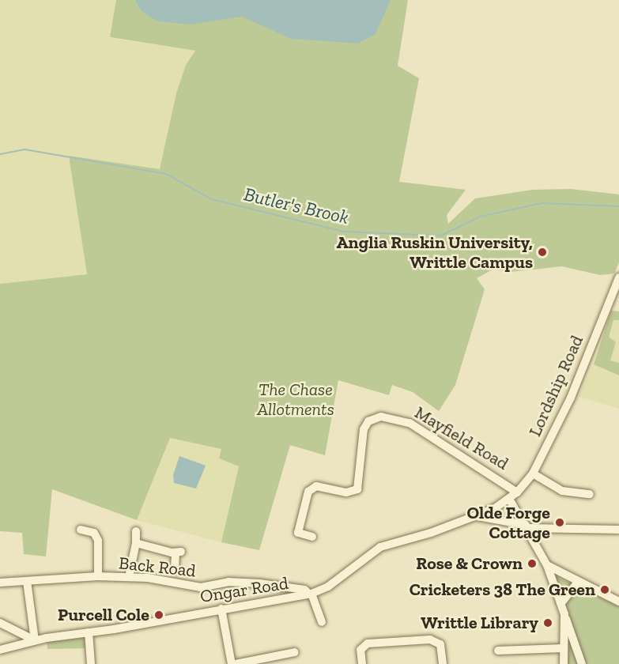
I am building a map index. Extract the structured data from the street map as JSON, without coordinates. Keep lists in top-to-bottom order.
{
  "streets": {
    "street": [
      "Lordship Road",
      "Mayfield Road",
      "Back Road",
      "Ongar Road"
    ]
  },
  "crossings": [
    ["Lordship Road", "Mayfield Road"],
    ["Lordship Road", "Ongar Road"],
    ["Back Road", "Ongar Road"]
  ],
  "water": ["Butler's Brook"],
  "parks": ["The Chase Allotments"],
  "places": [
    "Anglia Ruskin University, Writtle Campus",
    "Olde Forge Cottage",
    "Rose & Crown",
    "Cricketers 38 The Green",
    "Purcell Cole",
    "Writtle Library"
  ]
}
